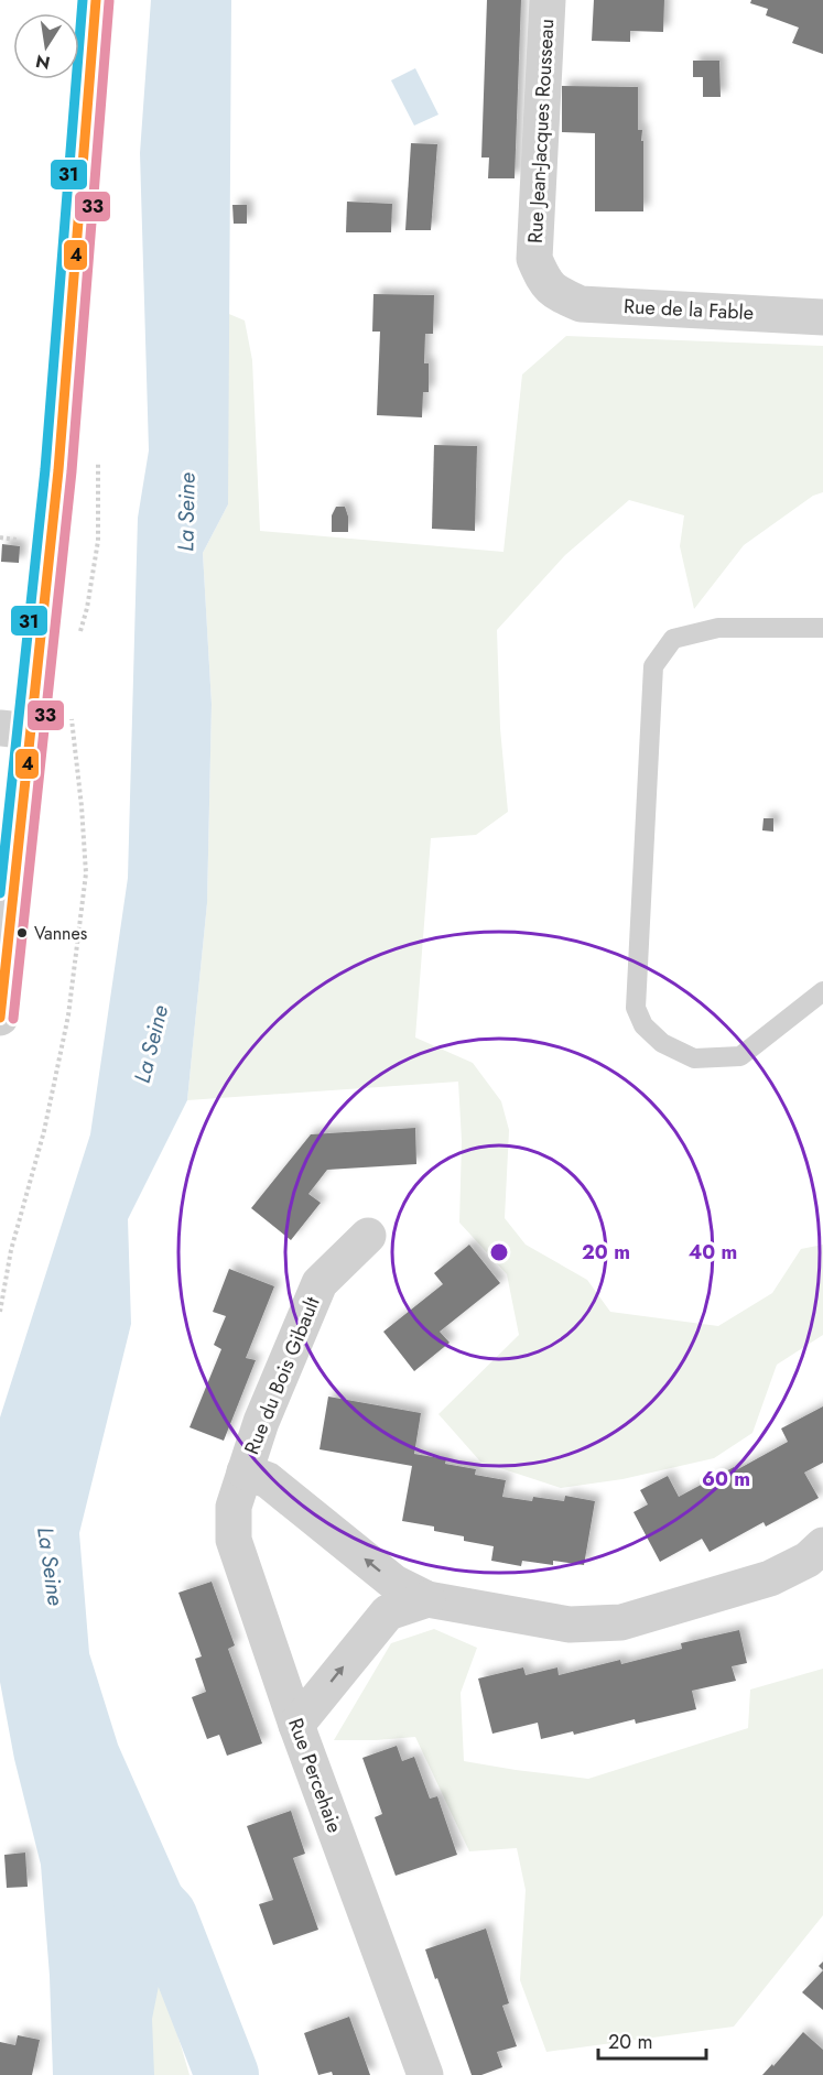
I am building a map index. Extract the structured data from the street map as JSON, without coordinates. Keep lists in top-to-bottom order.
{
  "streets": {
    "street": [
      "Rue Jean-Jacques Rousseau",
      "Rue de la Fable",
      "Rue du Bois Gibault",
      "Rue Percehaie"
    ]
  },
  "crossings": [
    ["Rue Jean-Jacques Rousseau", "Rue de la Fable"],
    ["Rue du Bois Gibault", "Rue Percehaie"]
  ],
  "water": ["La Seine"],
  "places": ["Vannes"],
  "lines": ["transit line 4", "transit line 31", "transit line 33"],
  "scale_bar": "20 m",
  "north": "bottom",
  "rings": ["20 m", "40 m", "60 m"]
}
